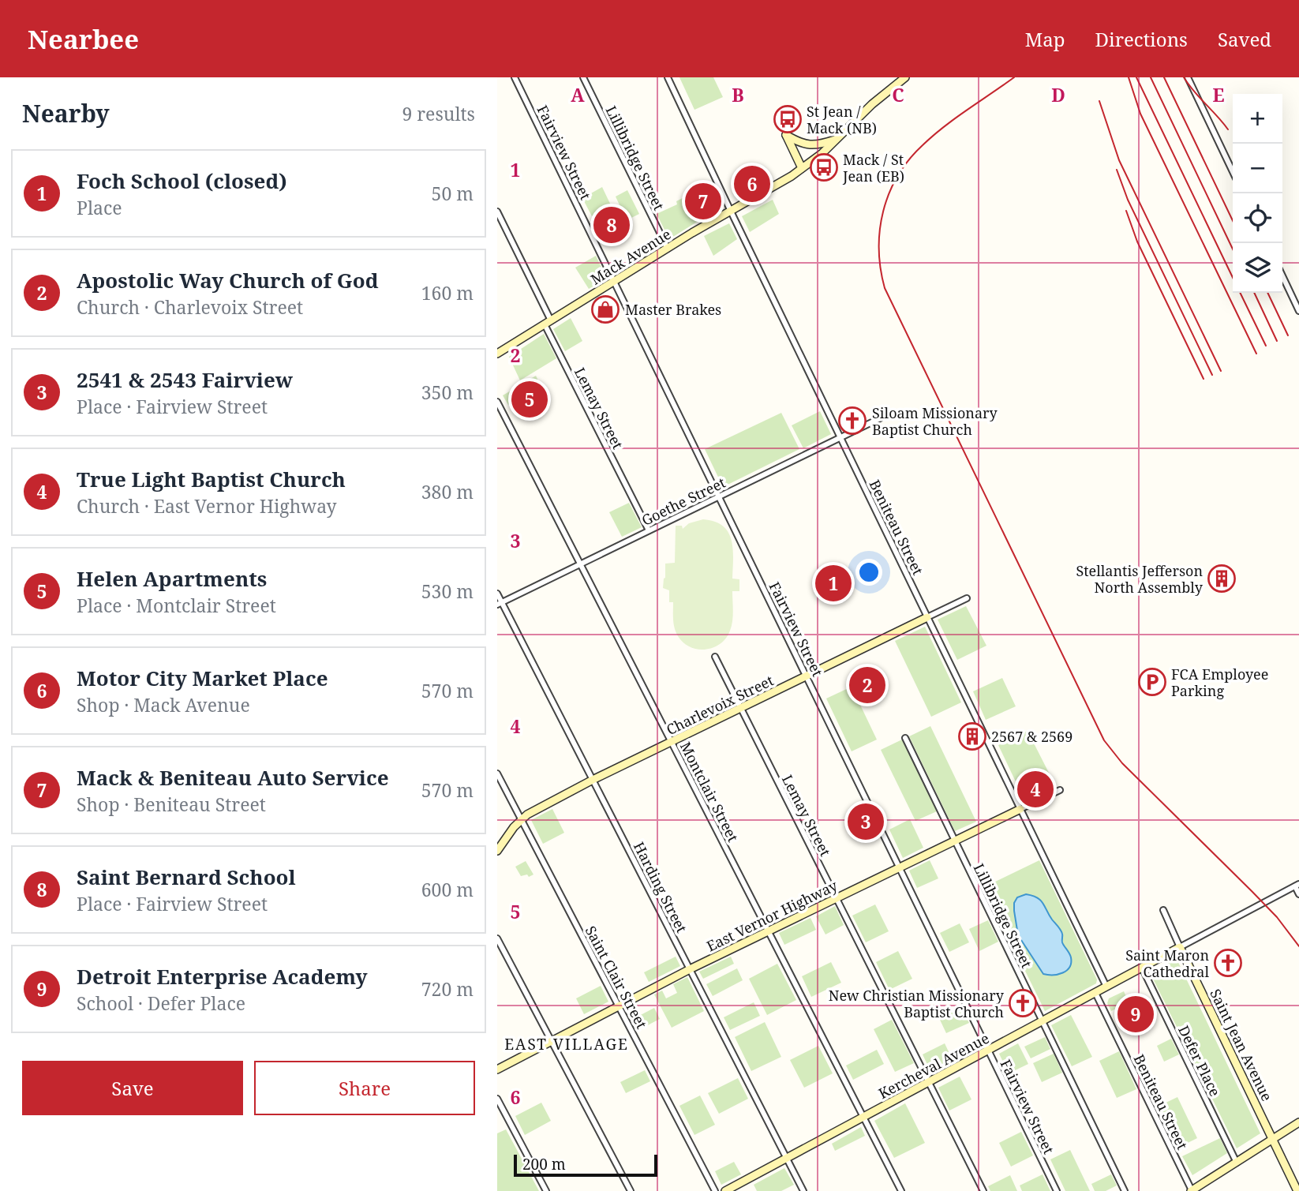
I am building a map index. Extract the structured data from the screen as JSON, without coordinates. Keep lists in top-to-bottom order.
{
  "streets": {
    "street": [
      "Fairview Street",
      "Lillibridge Street",
      "Mack Avenue",
      "Lemay Street",
      "Goethe Street",
      "Beniteau Street",
      "Charlevoix Street",
      "Montclair Street",
      "Harding Street",
      "East Vernor Highway",
      "Saint Clair Street",
      "Saint Jean Avenue",
      "Defer Place",
      "Kercheval Avenue"
    ]
  },
  "crossings": [
    ["Fairview Street", "Mack Avenue"],
    ["Fairview Street", "Goethe Street"],
    ["Fairview Street", "Charlevoix Street"],
    ["Fairview Street", "East Vernor Highway"],
    ["Fairview Street", "Kercheval Avenue"],
    ["Lillibridge Street", "Mack Avenue"],
    ["Lillibridge Street", "East Vernor Highway"],
    ["Lillibridge Street", "Kercheval Avenue"],
    ["Mack Avenue", "Lemay Street"],
    ["Mack Avenue", "Beniteau Street"],
    ["Lemay Street", "Goethe Street"],
    ["Lemay Street", "Charlevoix Street"],
    ["Lemay Street", "East Vernor Highway"],
    ["Lemay Street", "Kercheval Avenue"],
    ["Goethe Street", "Beniteau Street"],
    ["Goethe Street", "Montclair Street"],
    ["Goethe Street", "Harding Street"],
    ["Beniteau Street", "Charlevoix Street"],
    ["Beniteau Street", "East Vernor Highway"],
    ["Beniteau Street", "Kercheval Avenue"],
    ["Charlevoix Street", "Montclair Street"],
    ["Charlevoix Street", "Harding Street"],
    ["Charlevoix Street", "Saint Clair Street"],
    ["Montclair Street", "East Vernor Highway"],
    ["Montclair Street", "Kercheval Avenue"],
    ["Harding Street", "East Vernor Highway"],
    ["Harding Street", "Kercheval Avenue"],
    ["East Vernor Highway", "Saint Clair Street"],
    ["Saint Jean Avenue", "Kercheval Avenue"],
    ["Defer Place", "Kercheval Avenue"]
  ],
  "districts": ["EAST VILLAGE"],
  "places": {
    "bus stop": ["St Jean / Mack (NB)", "Mack / St Jean (EB)"],
    "shop": ["Master Brakes"],
    "church": ["Siloam Missionary Baptist Church", "Saint Maron Cathedral", "New Christian Missionary Baptist Church"],
    "building": ["Stellantis Jefferson North Assembly", "2567 & 2569"],
    "parking": ["FCA Employee Parking"]
  },
  "scale_bar": "200 m",
  "page": {
    "header": "Nearbee",
    "nav": ["Map", "Directions", "Saved"],
    "heading": ["Nearby", "9 results"],
    "map_buttons": ["+", "−"],
    "list": [
      {
        "mark": "1",
        "name": "Foch School (closed)",
        "note": "Place",
        "value": "50 m"
      },
      {
        "mark": "2",
        "name": "Apostolic Way Church of God",
        "note": "Church · Charlevoix Street",
        "value": "160 m"
      },
      {
        "mark": "3",
        "name": "2541 & 2543 Fairview",
        "note": "Place · Fairview Street",
        "value": "350 m"
      },
      {
        "mark": "4",
        "name": "True Light Baptist Church",
        "note": "Church · East Vernor Highway",
        "value": "380 m"
      },
      {
        "mark": "5",
        "name": "Helen Apartments",
        "note": "Place · Montclair Street",
        "value": "530 m"
      },
      {
        "mark": "6",
        "name": "Motor City Market Place",
        "note": "Shop · Mack Avenue",
        "value": "570 m"
      },
      {
        "mark": "7",
        "name": "Mack & Beniteau Auto Service",
        "note": "Shop · Beniteau Street",
        "value": "570 m"
      },
      {
        "mark": "8",
        "name": "Saint Bernard School",
        "note": "Place · Fairview Street",
        "value": "600 m"
      },
      {
        "mark": "9",
        "name": "Detroit Enterprise Academy",
        "note": "School · Defer Place",
        "value": "720 m"
      }
    ],
    "pins": [
      "6",
      "7",
      "8",
      "5",
      "1",
      "2",
      "4",
      "3",
      "9"
    ],
    "buttons": ["Save", "Share"],
    "scale": "200 m"
  },
  "grid": {
    "columns": [
      "A",
      "B",
      "C",
      "D",
      "E"
    ],
    "rows": [
      "1",
      "2",
      "3",
      "4",
      "5",
      "6"
    ]
  }
}
